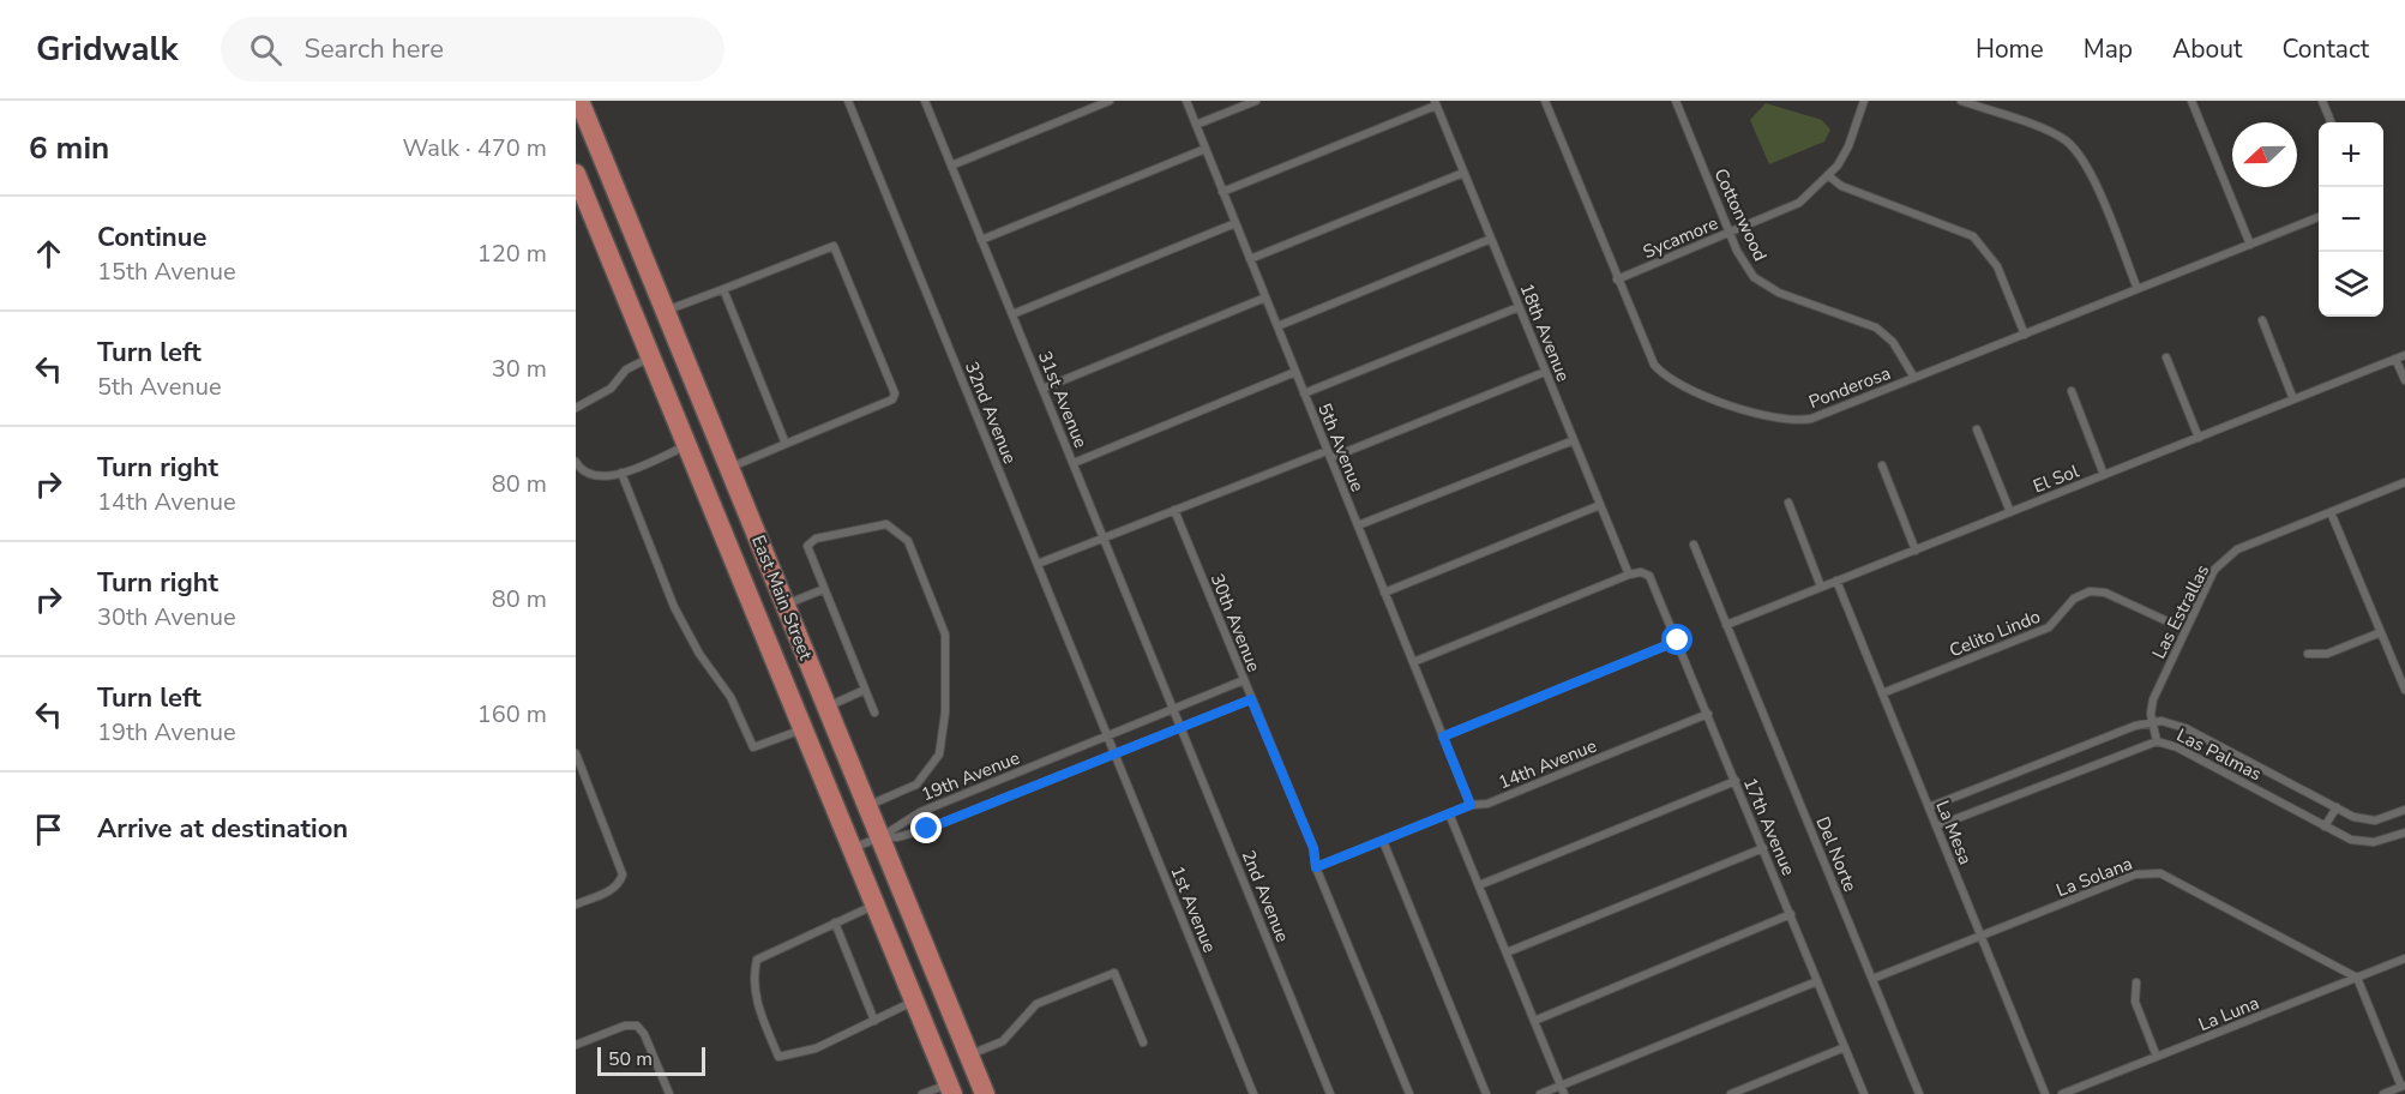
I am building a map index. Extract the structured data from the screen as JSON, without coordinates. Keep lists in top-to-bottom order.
{
  "streets": {
    "main road": ["East Main Street"],
    "lane": [
      "Cottonwood",
      "Sycamore",
      "18th Avenue",
      "Ponderosa",
      "31st Avenue",
      "32nd Avenue",
      "5th Avenue",
      "El Sol",
      "Las Estrallas",
      "30th Avenue",
      "Celito Lindo",
      "Las Palmas",
      "14th Avenue",
      "19th Avenue",
      "17th Avenue",
      "La Mesa",
      "Del Norte",
      "La Solana",
      "2nd Avenue",
      "1st Avenue",
      "La Luna"
    ]
  },
  "crossings": [
    ["Cottonwood", "Sycamore"],
    ["Cottonwood", "Ponderosa"],
    ["Sycamore", "Ponderosa"],
    ["18th Avenue", "17th Avenue"],
    ["31st Avenue", "19th Avenue"],
    ["31st Avenue", "2nd Avenue"],
    ["32nd Avenue", "19th Avenue"],
    ["32nd Avenue", "1st Avenue"],
    ["5th Avenue", "14th Avenue"],
    ["El Sol", "La Mesa"],
    ["El Sol", "Del Norte"],
    ["East Main Street", "19th Avenue"],
    ["Las Estrallas", "Celito Lindo"],
    ["Las Estrallas", "Las Palmas"],
    ["30th Avenue", "14th Avenue"],
    ["30th Avenue", "19th Avenue"],
    ["Celito Lindo", "La Mesa"],
    ["Las Palmas", "La Mesa"],
    ["14th Avenue", "17th Avenue"],
    ["19th Avenue", "2nd Avenue"],
    ["19th Avenue", "1st Avenue"],
    ["La Mesa", "La Solana"],
    ["Del Norte", "La Solana"],
    ["La Solana", "La Luna"]
  ],
  "scale_bar": "50 m",
  "north": "left",
  "page": {
    "header": "Gridwalk",
    "search": "Search here",
    "nav": [
      "Home",
      "Map",
      "About",
      "Contact"
    ],
    "heading": ["6 min", "Walk · 470 m"],
    "map_buttons": ["+", "−"],
    "list": [
      ["Continue", "15th Avenue", "120 m"],
      ["Turn left", "5th Avenue", "30 m"],
      ["Turn right", "14th Avenue", "80 m"],
      ["Turn right", "30th Avenue", "80 m"],
      ["Turn left", "19th Avenue", "160 m"],
      "Arrive at destination"
    ],
    "scale": "50 m"
  }
}
